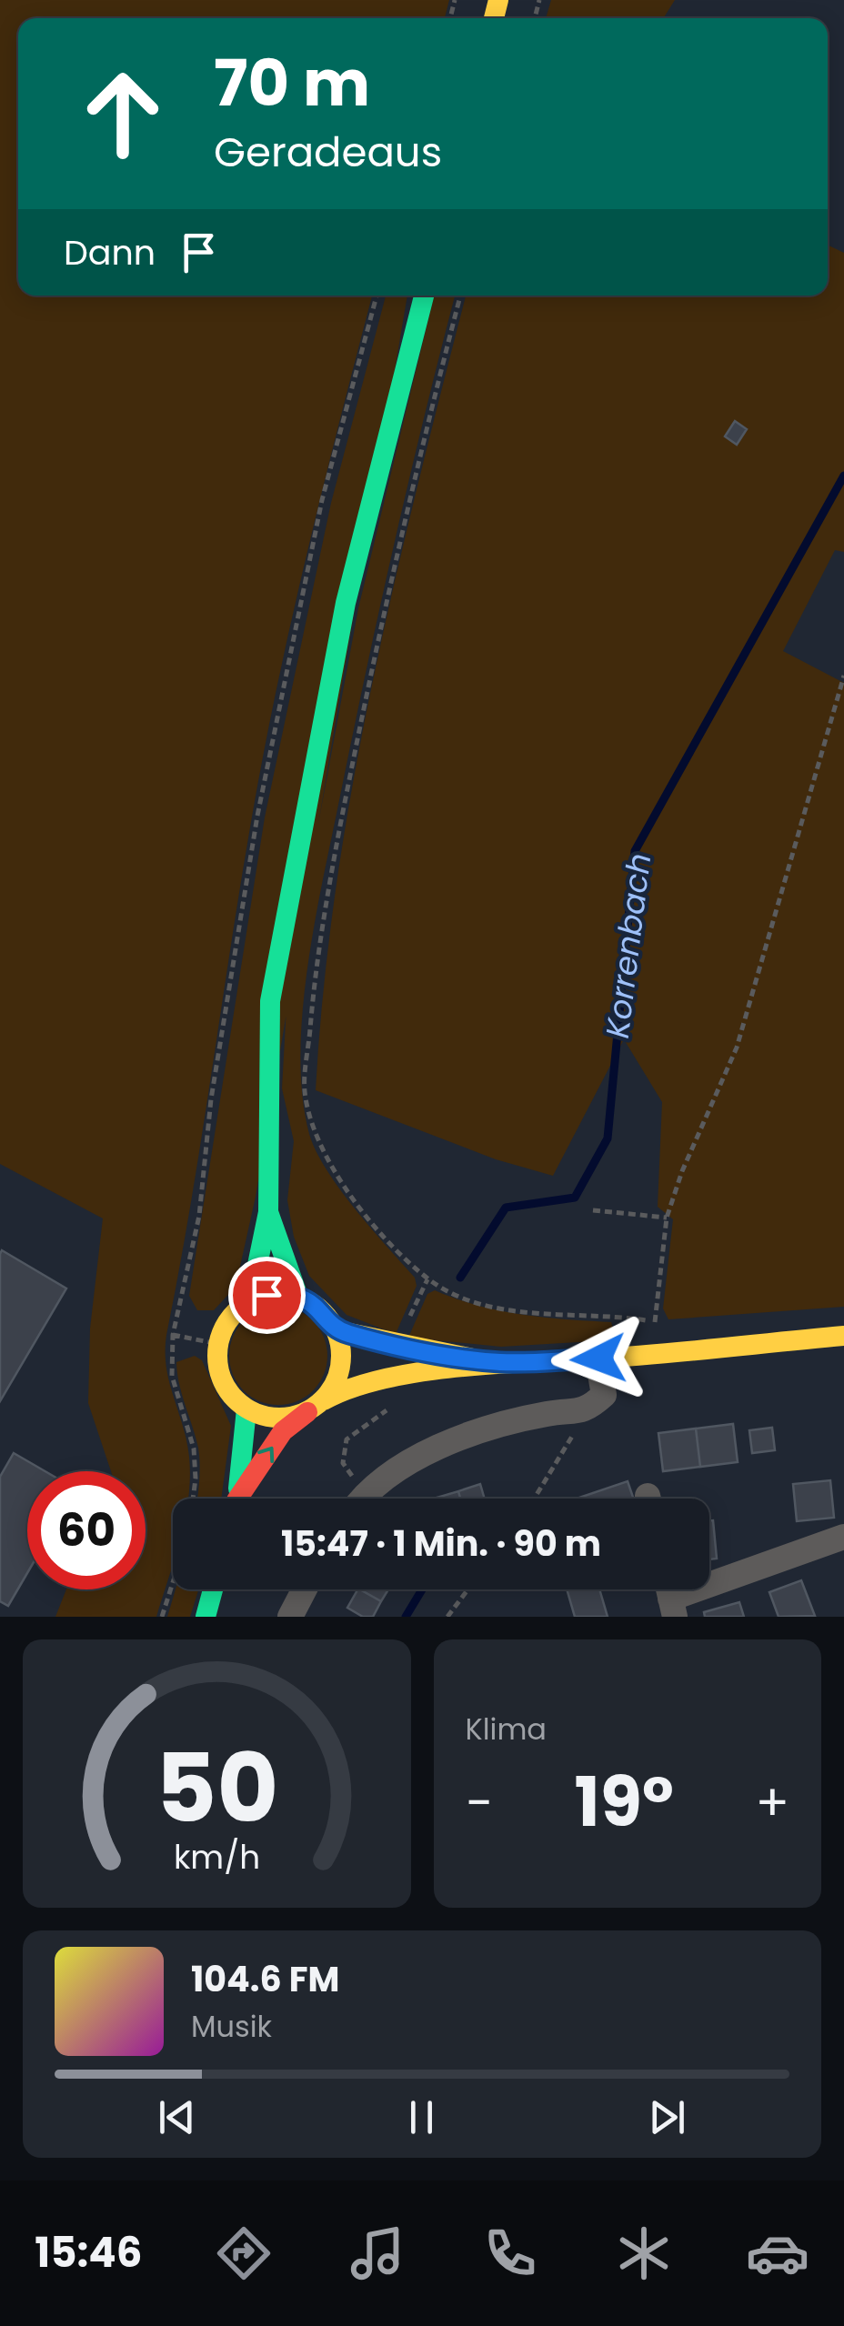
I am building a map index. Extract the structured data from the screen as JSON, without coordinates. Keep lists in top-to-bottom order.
{
  "water": ["Korrenbach"],
  "page": {
    "turn": ["70 m", "Geradeaus"],
    "then": "Dann",
    "limit": "60",
    "trip": "15:47 · 1 Min. · 90 m",
    "tile": "Klima",
    "heat": ["−", "19°", "+"],
    "song": ["104.6 FM", "Musik"],
    "tabs": "15:46",
    "gauge": ["50", "km/h"]
  }
}
